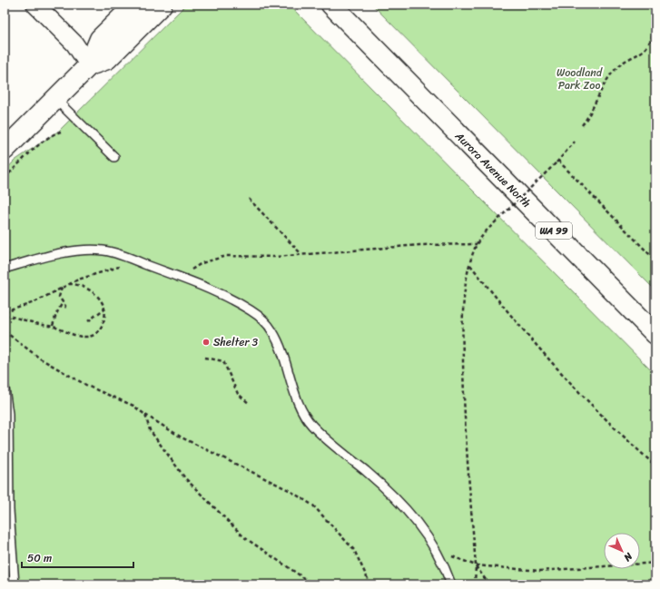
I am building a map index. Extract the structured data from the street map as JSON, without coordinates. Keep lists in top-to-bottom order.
{
  "streets": {
    "main road": ["Aurora Avenue North", "WA 99"]
  },
  "parks": ["Woodland Park Zoo"],
  "places": ["Shelter 3"],
  "scale_bar": "50 m",
  "north": "bottom right"
}
